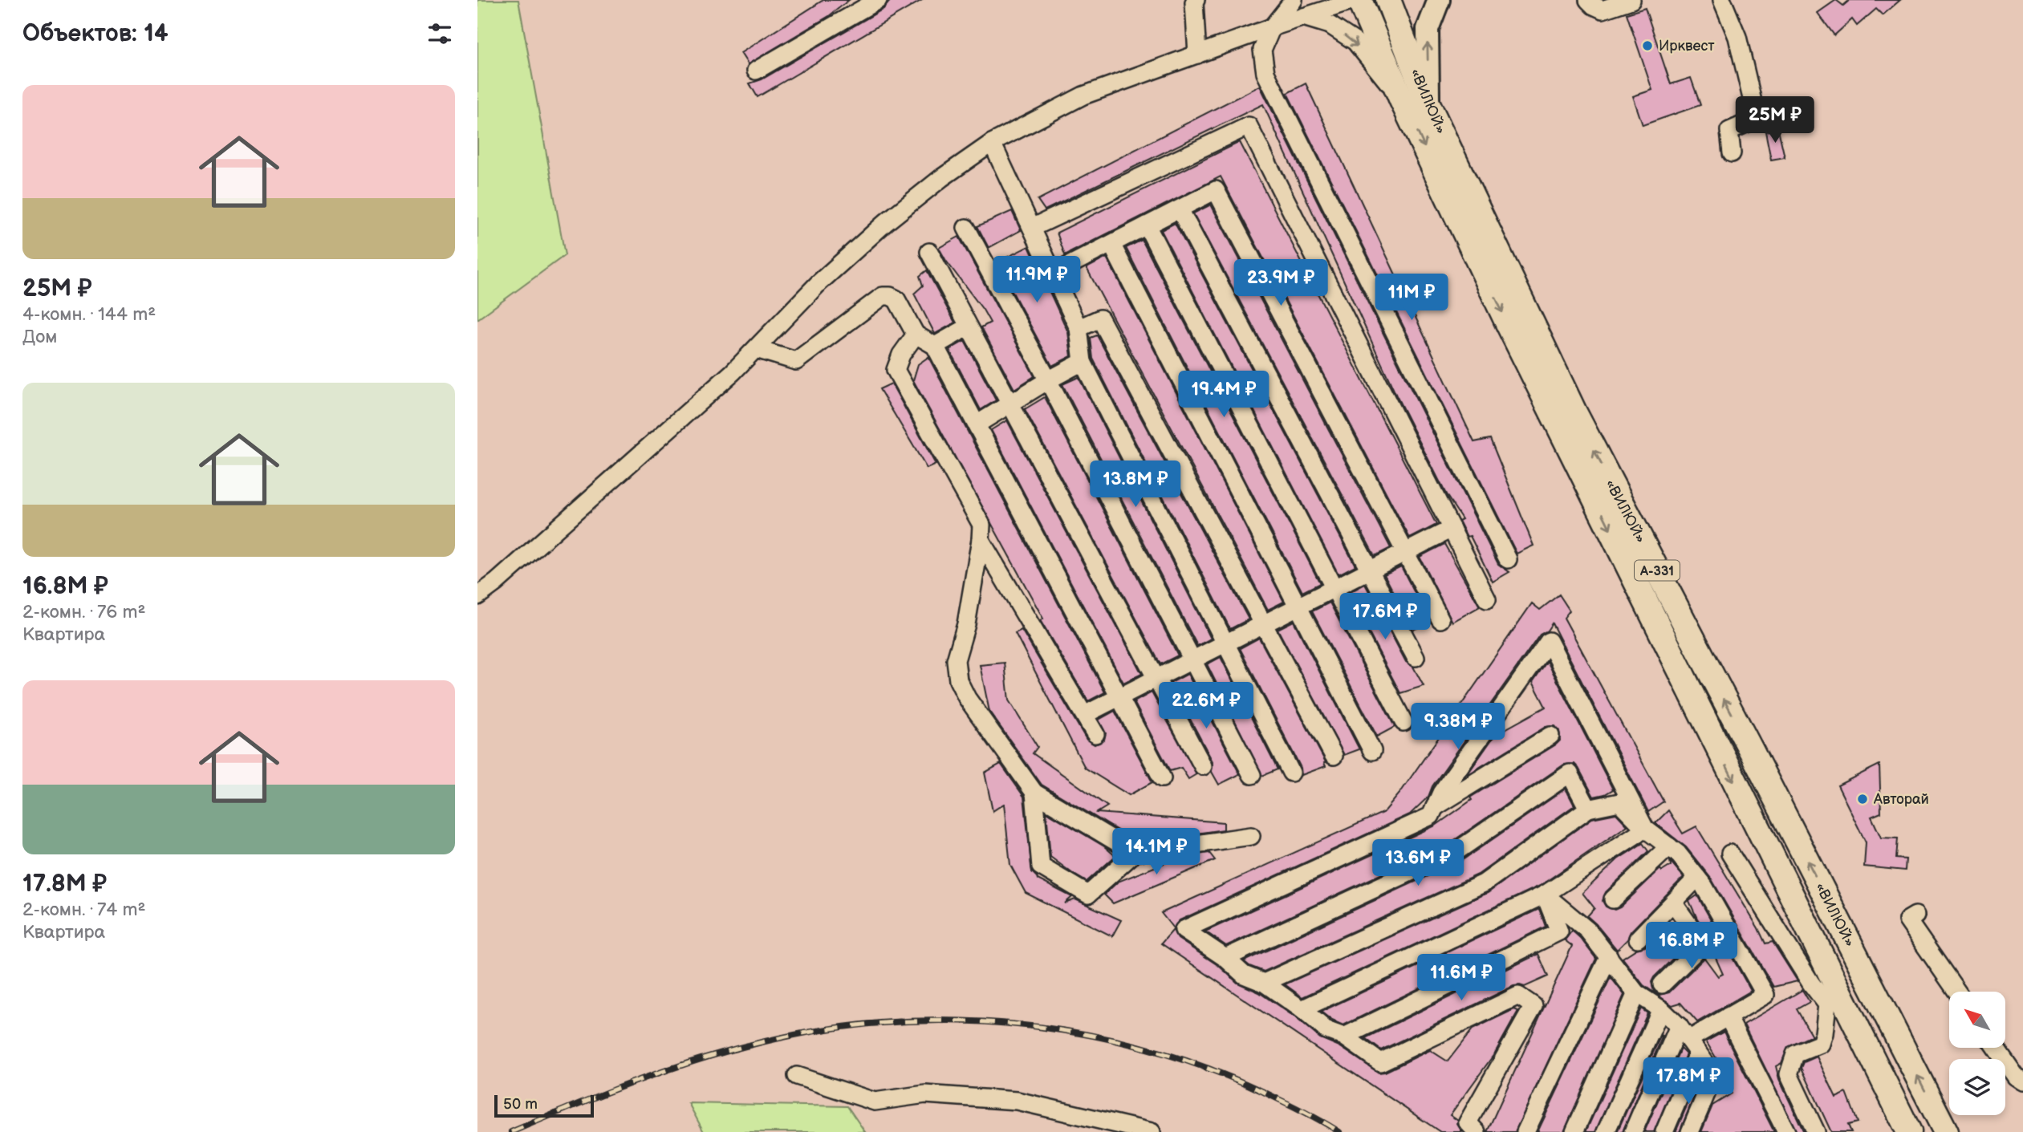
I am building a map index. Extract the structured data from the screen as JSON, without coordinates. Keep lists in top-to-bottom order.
{
  "streets": {
    "highway": ["«ВИЛЮЙ»", "А-331"]
  },
  "places": ["Ирквест", "Авторай"],
  "scale_bar": "50 m",
  "north": "top left",
  "page": {
    "heading": "Объектов: 14",
    "list": [
      {
        "name": "25M ₽",
        "note": "4-комн. · 144 m² · Дом"
      },
      {
        "name": "16.8M ₽",
        "note": "2-комн. · 76 m² · Квартира"
      },
      {
        "name": "17.8M ₽",
        "note": "2-комн. · 74 m² · Квартира"
      }
    ],
    "price": [
      "25M ₽",
      "11.9M ₽",
      "23.9M ₽",
      "11M ₽",
      "19.4M ₽",
      "13.8M ₽",
      "17.6M ₽",
      "22.6M ₽",
      "9.38M ₽",
      "14.1M ₽",
      "13.6M ₽",
      "16.8M ₽",
      "11.6M ₽",
      "17.8M ₽"
    ],
    "scale": "50 m"
  }
}
